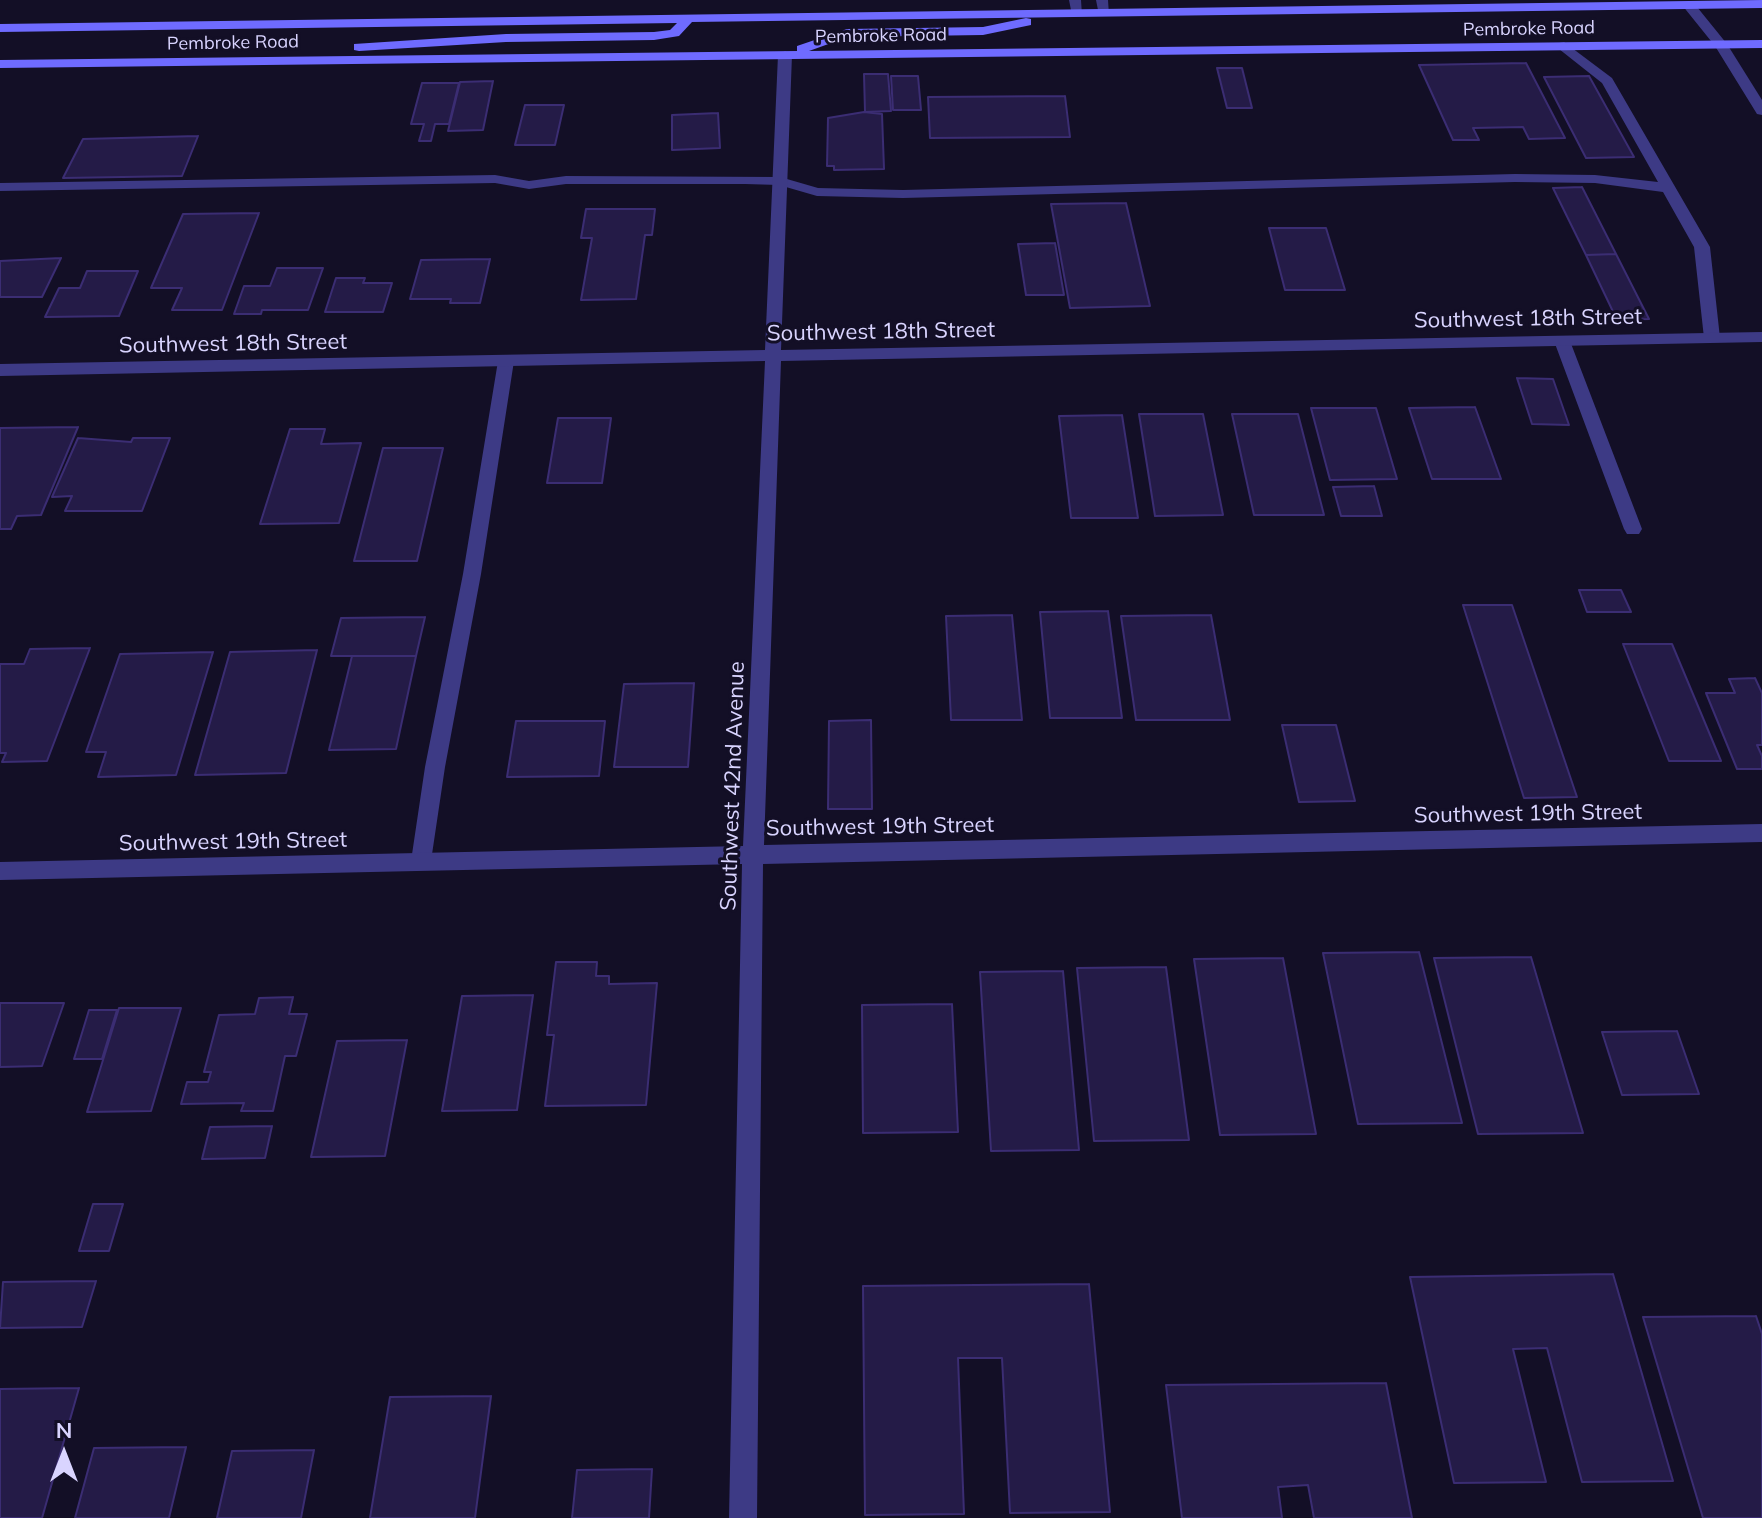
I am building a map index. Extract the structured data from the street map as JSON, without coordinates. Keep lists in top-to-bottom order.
{
  "streets": {
    "main road": ["Pembroke Road"],
    "street": ["Southwest 18th Street", "Southwest 42nd Avenue", "Southwest 19th Street"]
  },
  "crossings": [
    ["Pembroke Road", "Southwest 42nd Avenue"],
    ["Southwest 18th Street", "Southwest 42nd Avenue"],
    ["Southwest 42nd Avenue", "Southwest 19th Street"]
  ],
  "north": "top"
}
